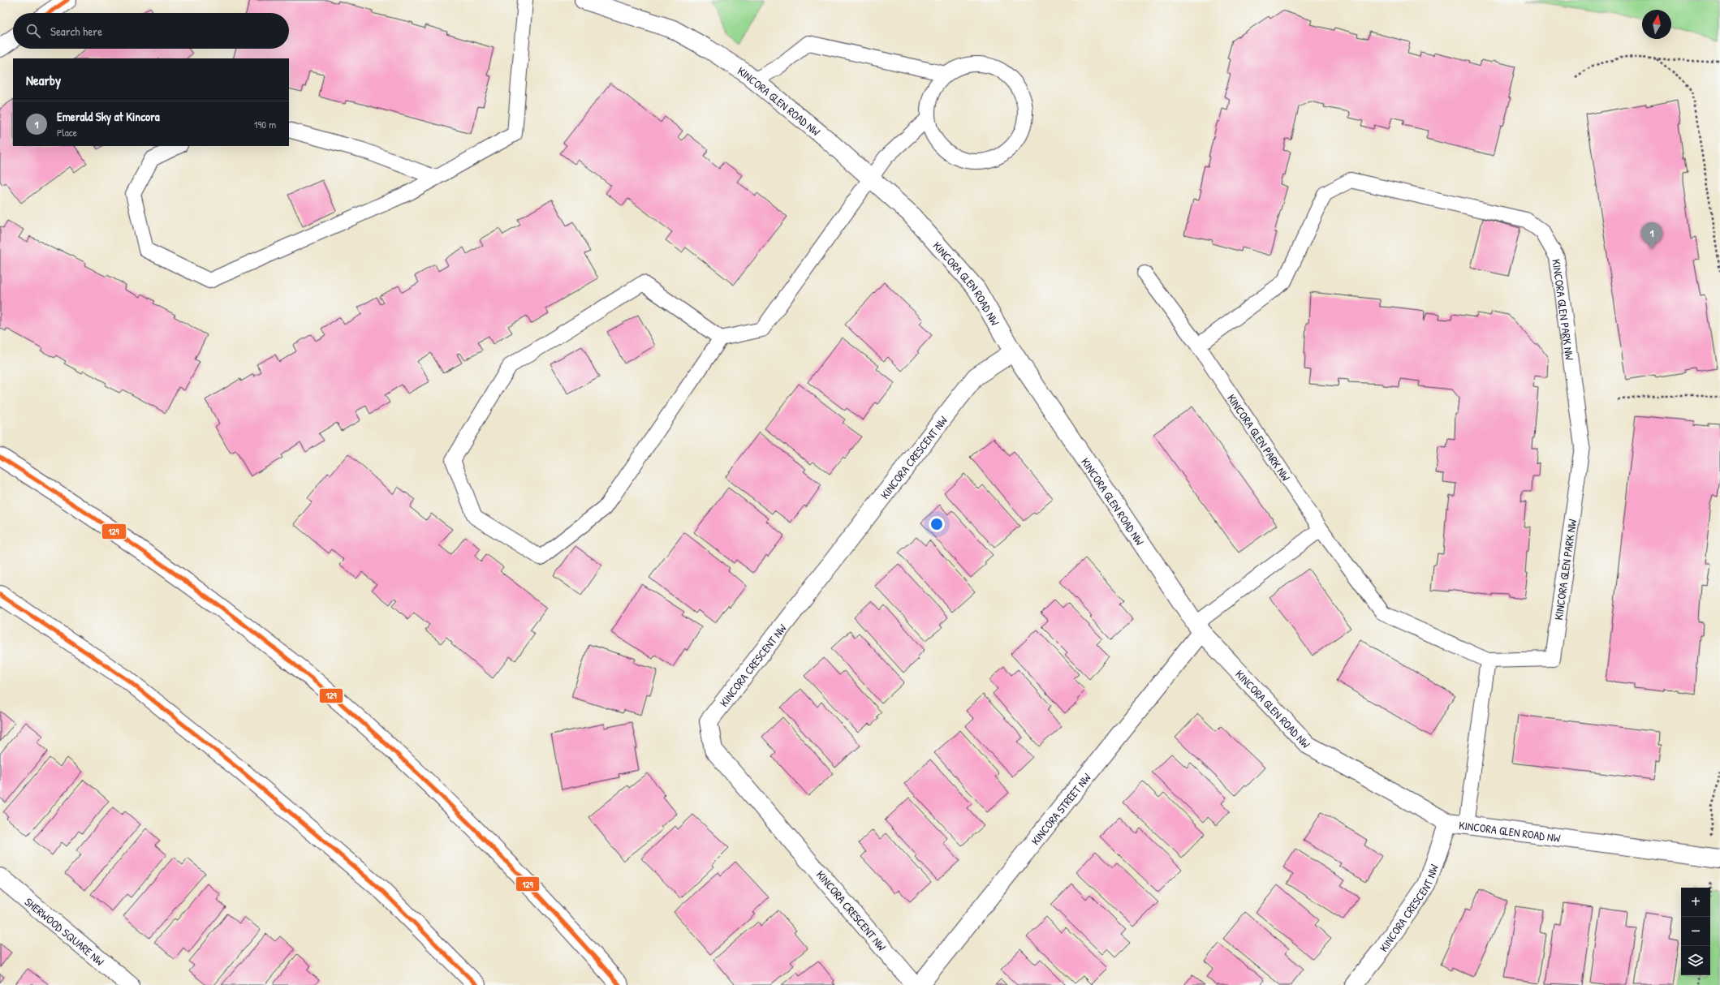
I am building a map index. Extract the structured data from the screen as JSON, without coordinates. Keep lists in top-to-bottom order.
{
  "streets": {
    "street": [
      "KINCORA GLEN ROAD NW",
      "KINCORA CRESCENT NW",
      "KINCORA STREET NW",
      "SHERWOOD SQUARE NW"
    ],
    "lane": ["KINCORA GLEN PARK NW"]
  },
  "crossings": [
    ["KINCORA GLEN ROAD NW", "KINCORA CRESCENT NW"],
    ["KINCORA GLEN ROAD NW", "KINCORA STREET NW"]
  ],
  "lines": ["transit line 129"],
  "north": "top",
  "page": {
    "search": "Search here",
    "heading": "Nearby",
    "list": [
      {
        "mark": "1",
        "name": "Emerald Sky at Kincora",
        "note": "Place",
        "value": "190 m"
      }
    ],
    "pins": "1",
    "map_buttons": ["+", "−"]
  }
}
